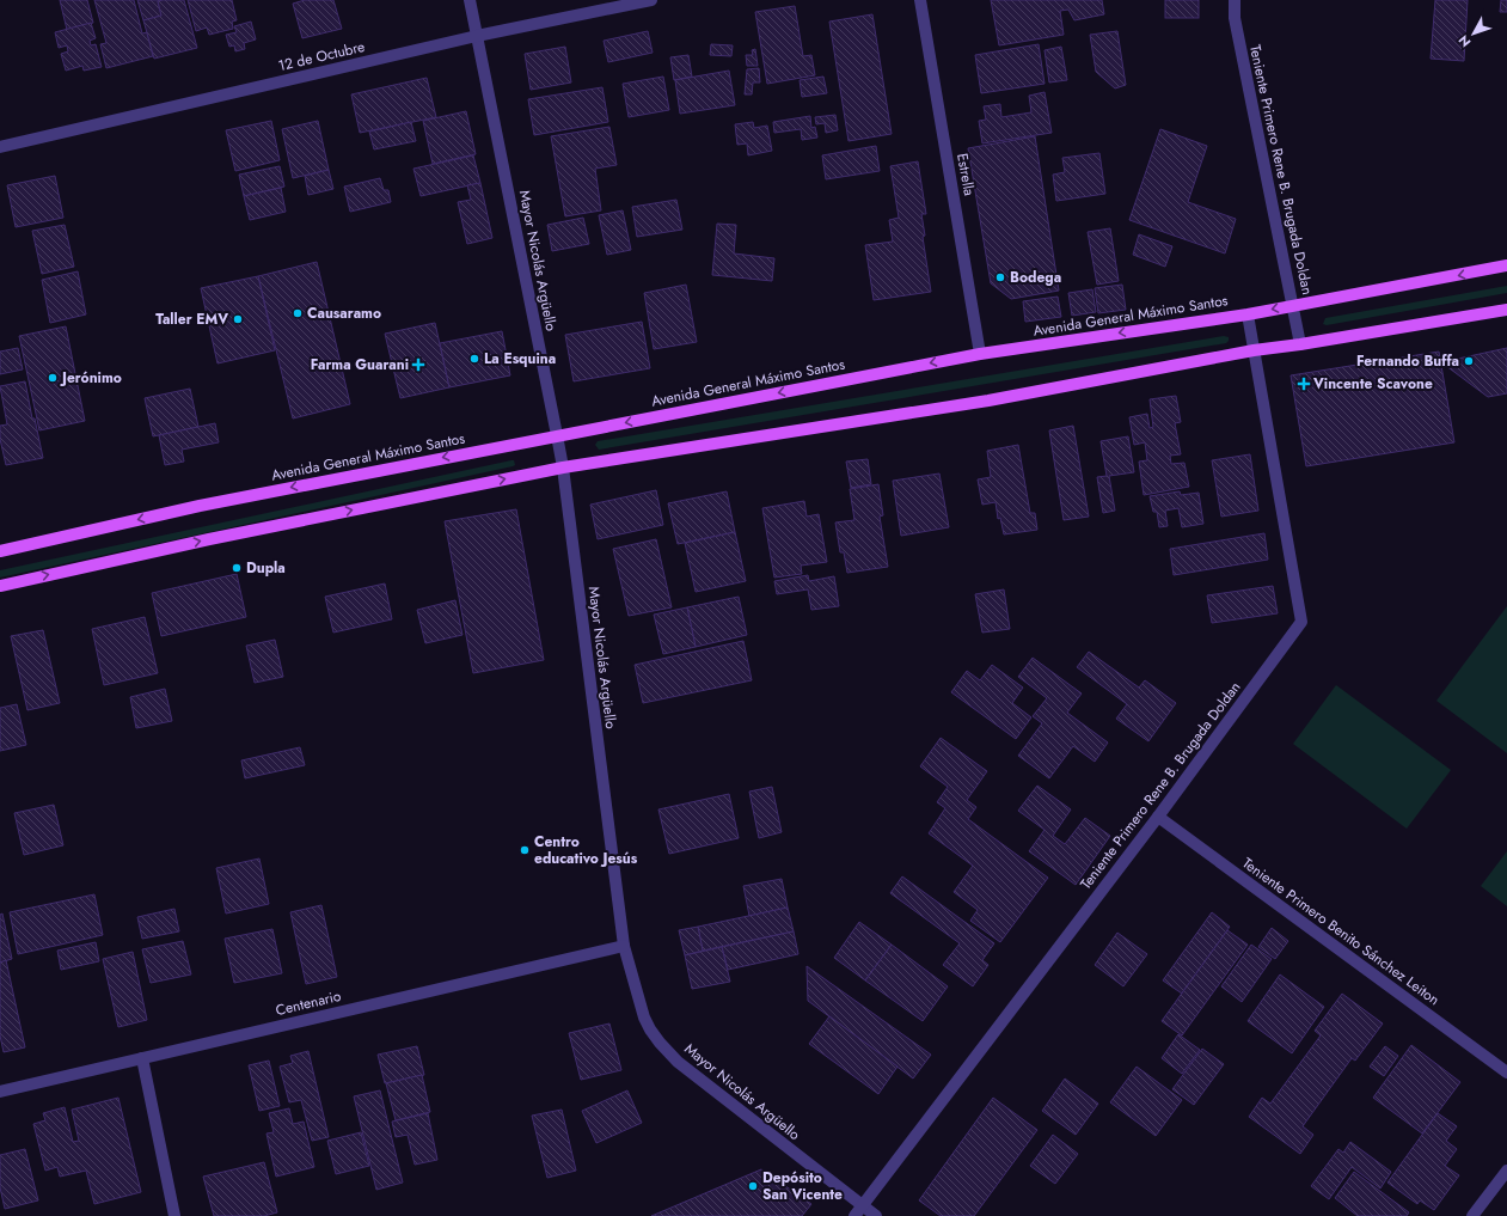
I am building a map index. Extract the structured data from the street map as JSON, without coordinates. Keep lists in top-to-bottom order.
{
  "streets": {
    "main road": ["Avenida General Máximo Santos"],
    "street": [
      "12 de Octubre",
      "Teniente Primero Rene B. Brugada Doldan",
      "Estrella",
      "Mayor Nicolás Argüello",
      "Teniente Primero Benito Sánchez Leiton",
      "Centenario"
    ]
  },
  "crossings": [
    ["12 de Octubre", "Mayor Nicolás Argüello"],
    ["Teniente Primero Rene B. Brugada Doldan", "Mayor Nicolás Argüello"],
    ["Teniente Primero Rene B. Brugada Doldan", "Avenida General Máximo Santos"],
    ["Teniente Primero Rene B. Brugada Doldan", "Teniente Primero Benito Sánchez Leiton"],
    ["Estrella", "Avenida General Máximo Santos"],
    ["Mayor Nicolás Argüello", "Avenida General Máximo Santos"],
    ["Mayor Nicolás Argüello", "Centenario"]
  ],
  "places": {
    "other": [
      "Bodega",
      "Causaramo",
      "Taller EMV",
      "La Esquina",
      "Fernando Buffa",
      "Jerónimo",
      "Dupla",
      "Centro educativo Jesús",
      "Depósito San Vicente"
    ],
    "health": ["Farma Guarani", "Vincente Scavone"]
  },
  "north": "bottom left"
}
